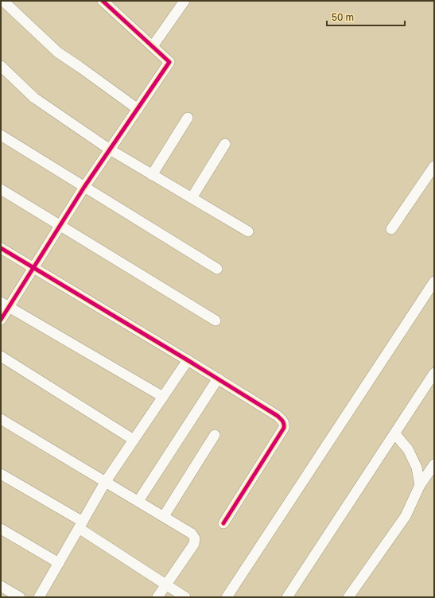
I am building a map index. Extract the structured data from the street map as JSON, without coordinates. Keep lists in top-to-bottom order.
{
  "scale_bar": "50 m"
}
